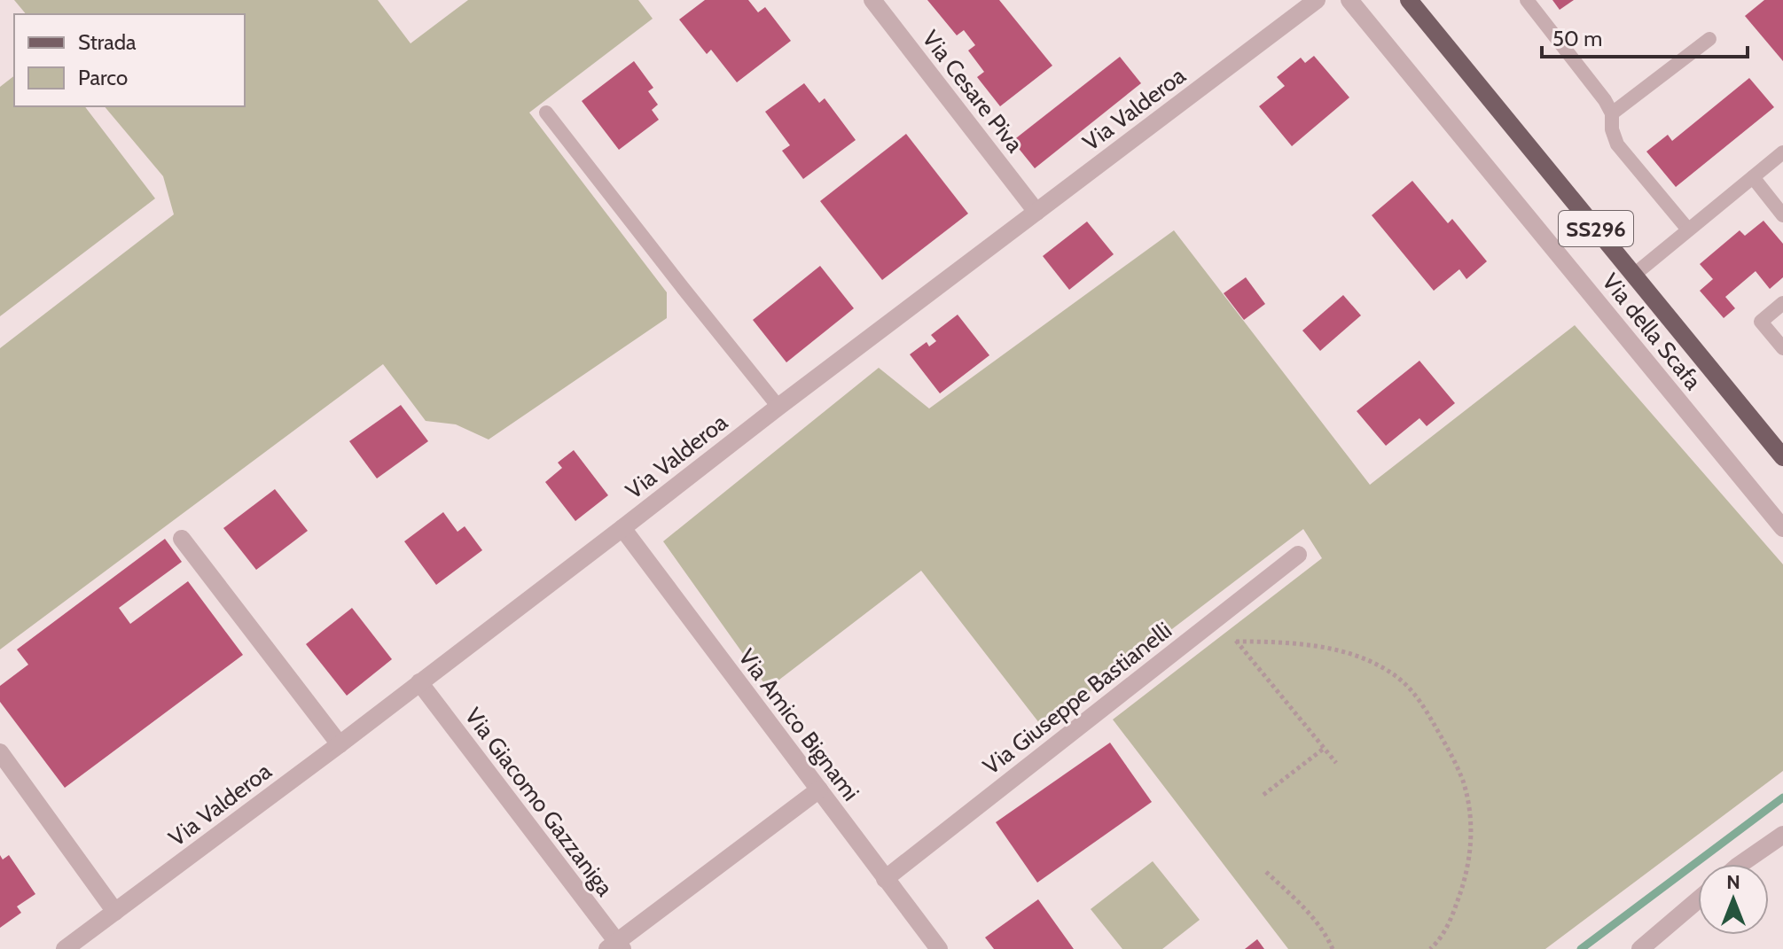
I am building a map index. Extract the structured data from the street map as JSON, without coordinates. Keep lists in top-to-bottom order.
{
  "streets": {
    "main road": ["SS296"],
    "street": [
      "Via Cesare Piva",
      "Via Valderoa",
      "Via della Scafa",
      "Via Giuseppe Bastianelli",
      "Via Amico Bignami",
      "Via Giacomo Gazzaniga"
    ]
  },
  "crossings": [
    ["Via Cesare Piva", "Via Valderoa"],
    ["Via Valderoa", "Via Amico Bignami"],
    ["Via Valderoa", "Via Giacomo Gazzaniga"],
    ["Via Giuseppe Bastianelli", "Via Amico Bignami"]
  ],
  "legend": ["Strada", "Parco"],
  "scale_bar": "50 m",
  "north": "top"
}
